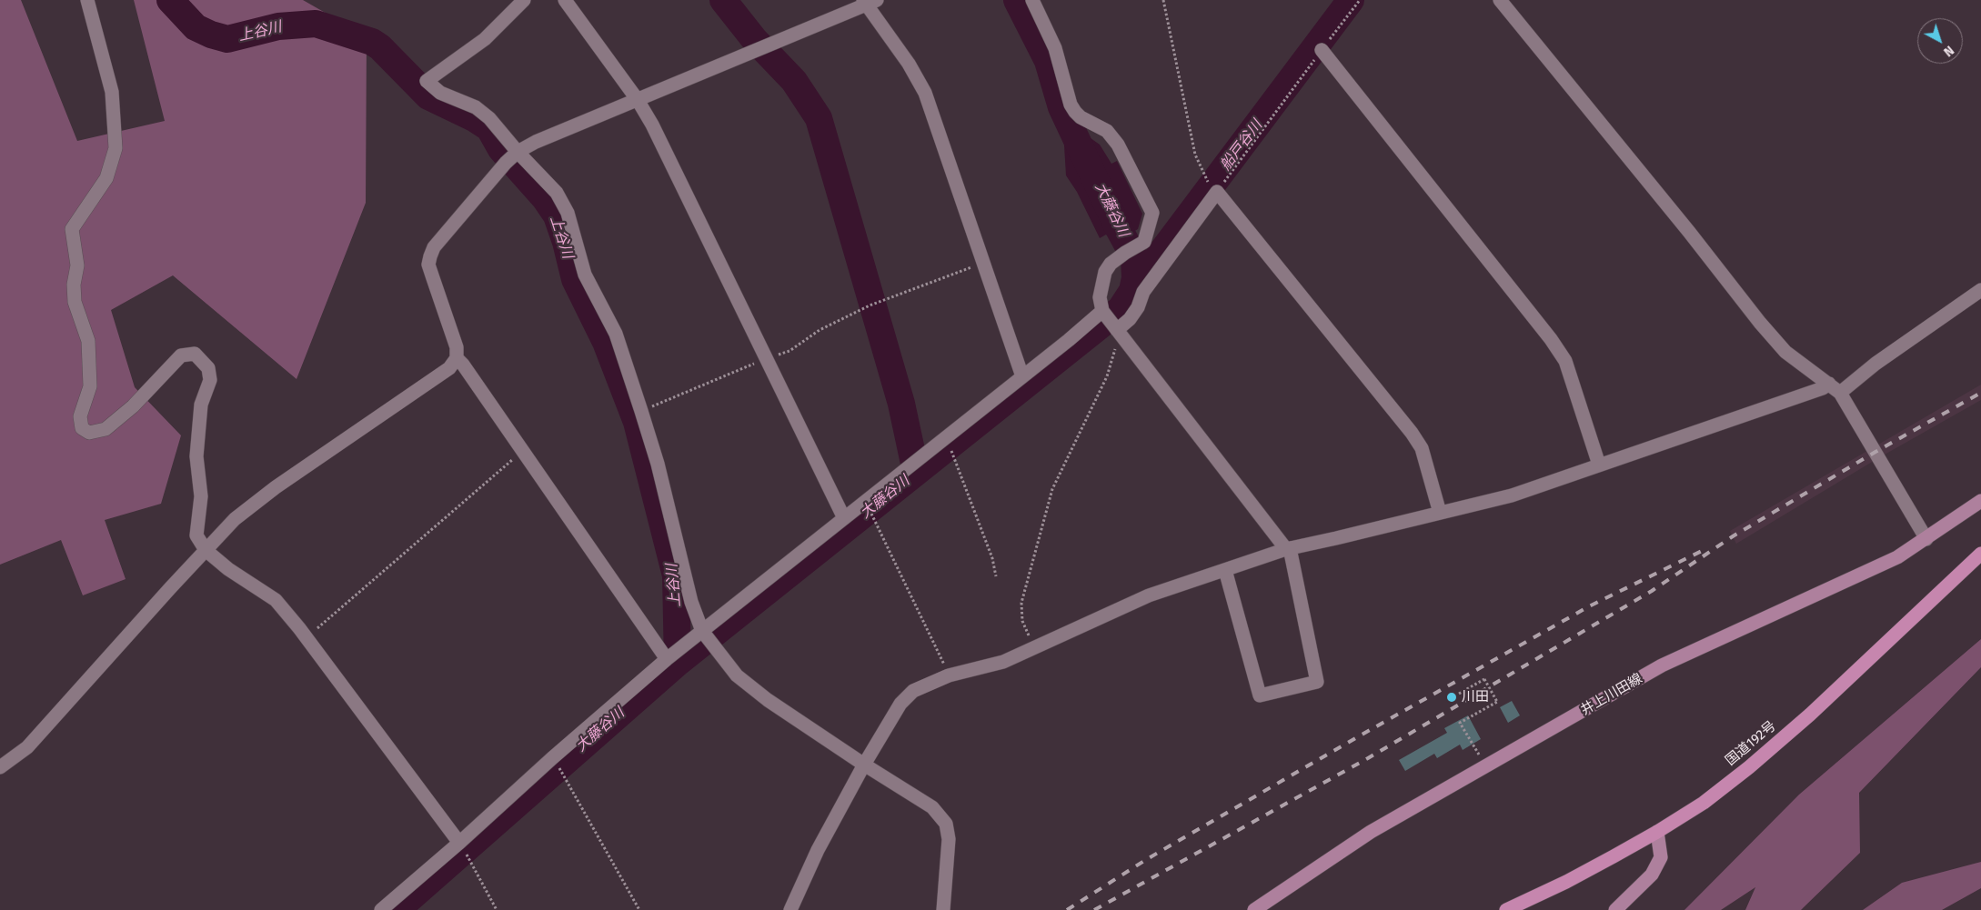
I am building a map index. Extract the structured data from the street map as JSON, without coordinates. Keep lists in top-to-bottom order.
{
  "streets": {
    "highway": ["国道192号"],
    "main road": ["井上川田線"]
  },
  "water": ["上谷川", "船戸谷川", "大藤谷川"],
  "places": ["川田"],
  "north": "bottom right"
}
